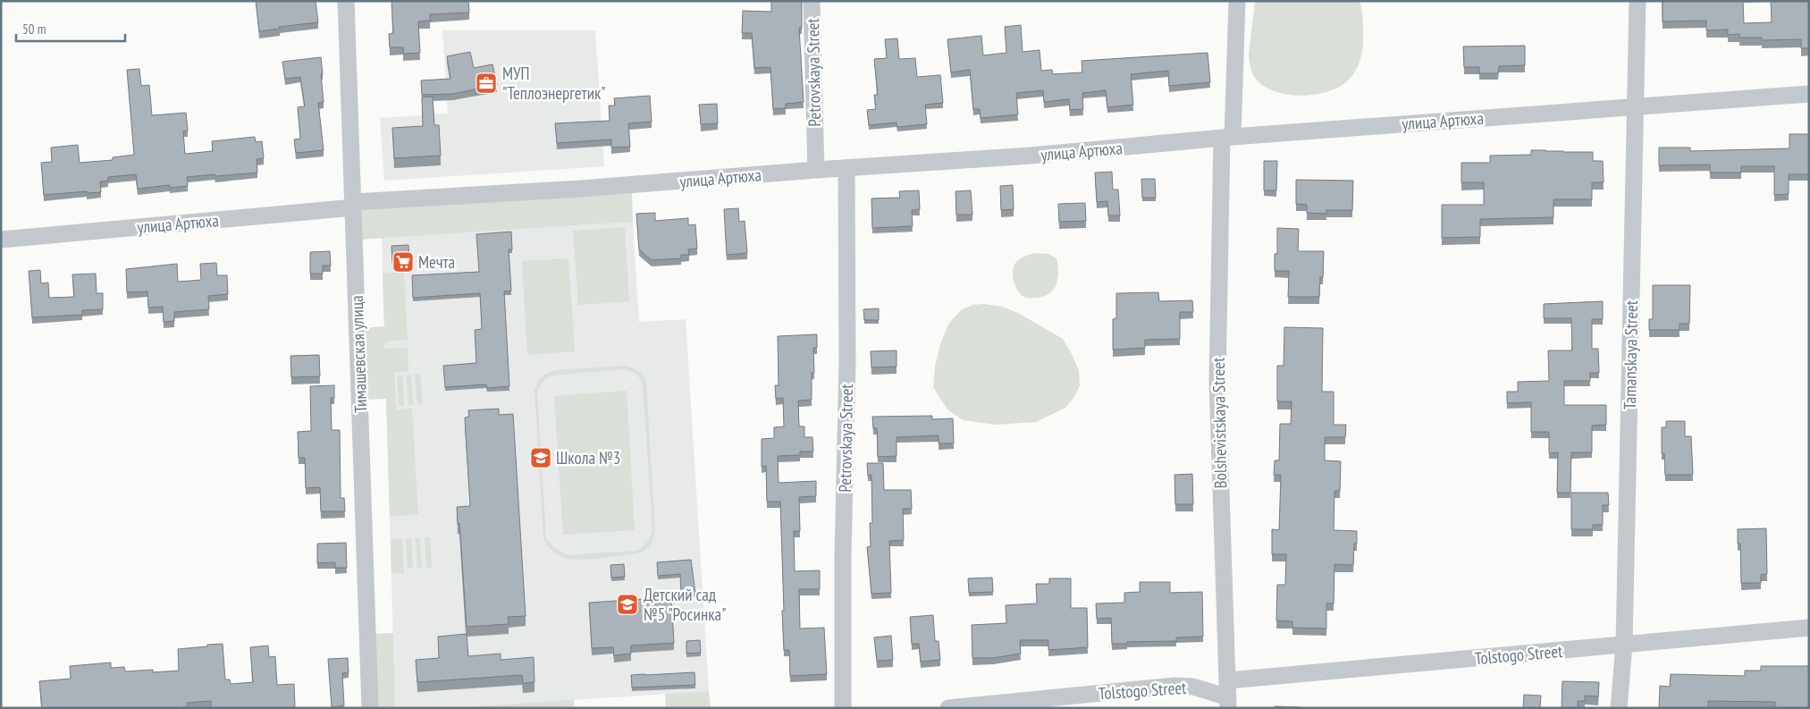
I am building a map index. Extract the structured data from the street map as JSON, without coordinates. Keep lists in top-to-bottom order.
{
  "streets": {
    "street": [
      "Petrovskaya Street",
      "улица Артюха",
      "Тимашевская улица",
      "Tamanskaya Street",
      "Bolshevistskaya Street",
      "Tolstogo Street"
    ]
  },
  "crossings": [
    ["Petrovskaya Street", "улица Артюха"],
    ["улица Артюха", "Тимашевская улица"],
    ["улица Артюха", "Tamanskaya Street"],
    ["улица Артюха", "Bolshevistskaya Street"],
    ["Tamanskaya Street", "Tolstogo Street"],
    ["Bolshevistskaya Street", "Tolstogo Street"]
  ],
  "places": {
    "office": ["МУП \"Теплоэнергетик\""],
    "supermarket": ["Мечта"],
    "school or university": ["Школа №3", "Детский сад №5 \"Росинка\""]
  },
  "scale_bar": "50 m"
}
